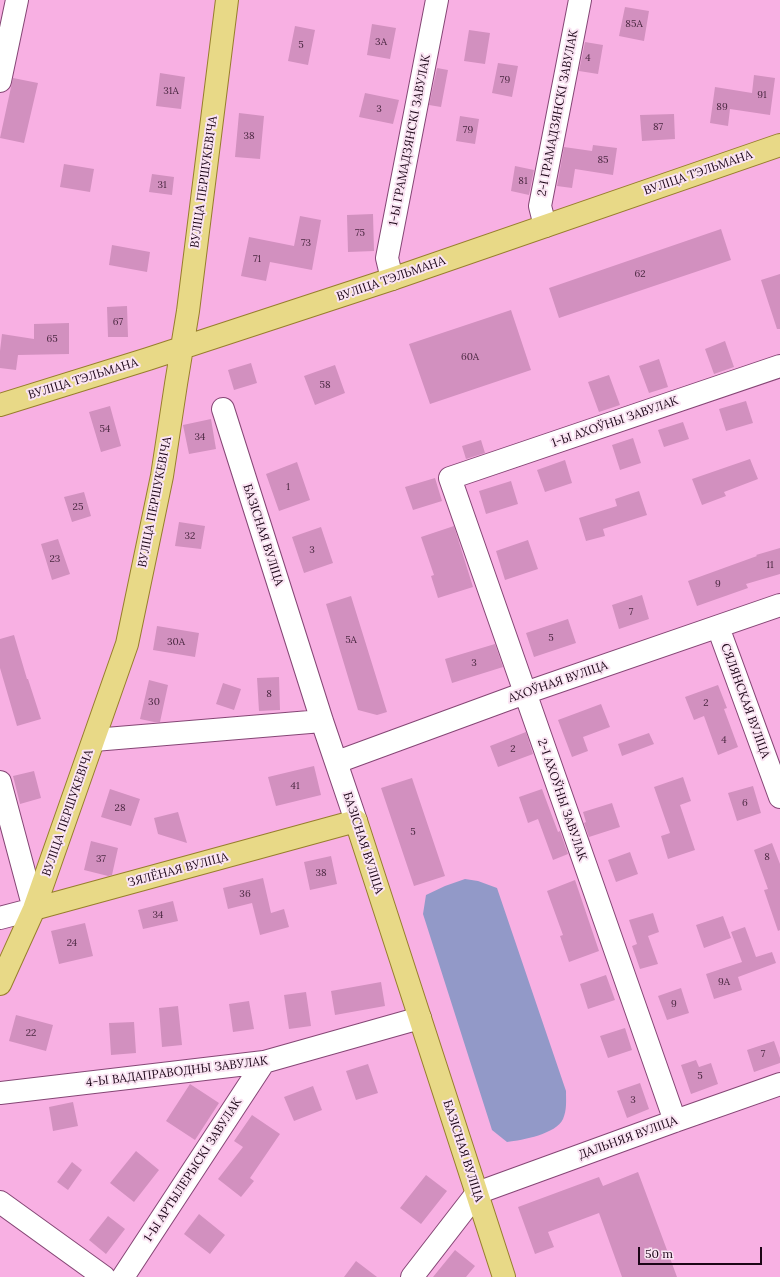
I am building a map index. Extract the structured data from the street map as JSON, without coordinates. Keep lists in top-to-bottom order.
{
  "streets": {
    "main road": [
      "ВУЛІЦА ТЭЛЬМАНА",
      "ВУЛІЦА ПЕРШУКЕВІЧА",
      "БАЗІСНАЯ ВУЛІЦА",
      "ЗЯЛЁНАЯ ВУЛІЦА"
    ],
    "street": [
      "2-І ГРАМАДЗЯНСКІ ЗАВУЛАК",
      "1-Ы ГРАМАДЗЯНСКІ ЗАВУЛАК",
      "1-Ы АХОЎНЫ ЗАВУЛАК",
      "АХОЎНАЯ ВУЛІЦА",
      "СЯЛЯНСКАЯ ВУЛІЦА",
      "2-І АХОЎНЫ ЗАВУЛАК",
      "4-Ы ВАДАПРАВОДНЫ ЗАВУЛАК",
      "ДАЛЬНЯЯ ВУЛІЦА",
      "1-Ы АРТЫЛЕРЫСКІ ЗАВУЛАК"
    ]
  },
  "crossings": [
    ["2-І ГРАМАДЗЯНСКІ ЗАВУЛАК", "ВУЛІЦА ТЭЛЬМАНА"],
    ["1-Ы ГРАМАДЗЯНСКІ ЗАВУЛАК", "ВУЛІЦА ТЭЛЬМАНА"],
    ["ВУЛІЦА ТЭЛЬМАНА", "ВУЛІЦА ПЕРШУКЕВІЧА"],
    ["ВУЛІЦА ПЕРШУКЕВІЧА", "ЗЯЛЁНАЯ ВУЛІЦА"],
    ["1-Ы АХОЎНЫ ЗАВУЛАК", "2-І АХОЎНЫ ЗАВУЛАК"],
    ["БАЗІСНАЯ ВУЛІЦА", "АХОЎНАЯ ВУЛІЦА"],
    ["БАЗІСНАЯ ВУЛІЦА", "ЗЯЛЁНАЯ ВУЛІЦА"],
    ["БАЗІСНАЯ ВУЛІЦА", "4-Ы ВАДАПРАВОДНЫ ЗАВУЛАК"],
    ["БАЗІСНАЯ ВУЛІЦА", "ДАЛЬНЯЯ ВУЛІЦА"],
    ["АХОЎНАЯ ВУЛІЦА", "СЯЛЯНСКАЯ ВУЛІЦА"],
    ["АХОЎНАЯ ВУЛІЦА", "2-І АХОЎНЫ ЗАВУЛАК"],
    ["2-І АХОЎНЫ ЗАВУЛАК", "ДАЛЬНЯЯ ВУЛІЦА"],
    ["4-Ы ВАДАПРАВОДНЫ ЗАВУЛАК", "1-Ы АРТЫЛЕРЫСКІ ЗАВУЛАК"]
  ],
  "house_numbers": [
    "85А",
    "3А",
    "5",
    "4",
    "79",
    "31А",
    "91",
    "89",
    "3",
    "87",
    "79",
    "38",
    "85",
    "81",
    "31",
    "75",
    "73",
    "71",
    "62",
    "67",
    "65",
    "60А",
    "58",
    "54",
    "34",
    "1",
    "25",
    "32",
    "3",
    "23",
    "11",
    "9",
    "7",
    "5",
    "5А",
    "30А",
    "3",
    "8",
    "30",
    "2",
    "4",
    "2",
    "41",
    "6",
    "28",
    "5",
    "8",
    "37",
    "38",
    "36",
    "34",
    "24",
    "9A",
    "9",
    "22",
    "7",
    "5",
    "3"
  ],
  "scale_bar": "50 m"
}
